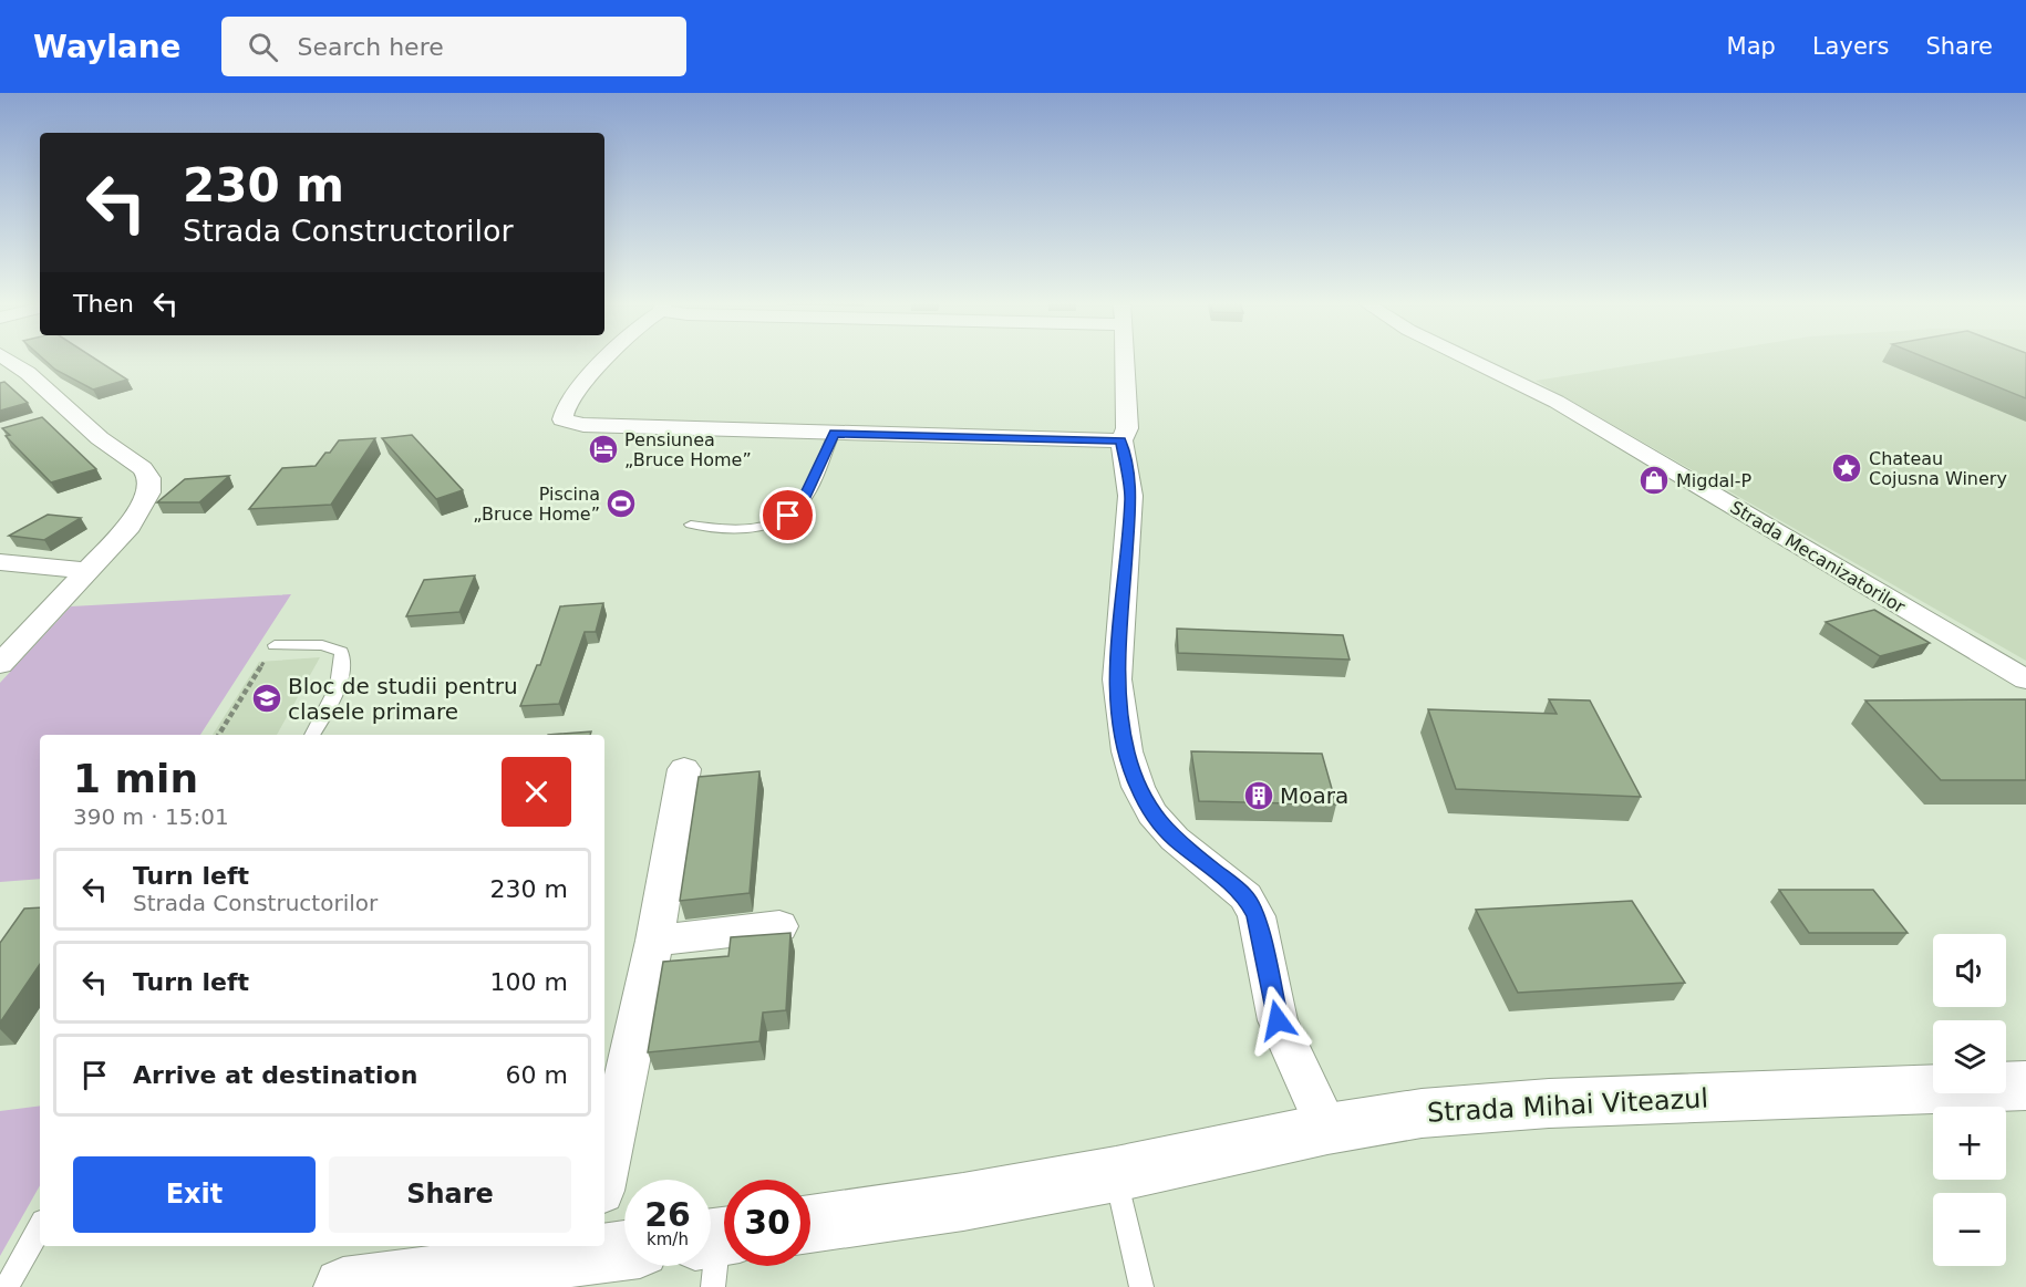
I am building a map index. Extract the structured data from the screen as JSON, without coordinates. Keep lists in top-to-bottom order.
{
  "streets": {
    "street": ["Strada Mecanizatorilor", "Strada Mihai Viteazul"]
  },
  "places": {
    "hotel": ["Pensiunea „Bruce Home”"],
    "place": ["Chateau Cojusna Winery"],
    "shop": ["Migdal-P"],
    "sports": ["Piscina „Bruce Home”"],
    "school or university": ["Bloc de studii pentru clasele primare"],
    "building": ["Moara"]
  },
  "page": {
    "header": "Waylane",
    "search": "Search here",
    "nav": ["Map", "Layers", "Share"],
    "turn": ["230 m", "Strada Constructorilor"],
    "then": "Then",
    "heading": ["1 min", "390 m · 15:01"],
    "list": [
      {
        "name": "Turn left",
        "note": "Strada Constructorilor",
        "value": "230 m"
      },
      {
        "name": "Turn left",
        "value": "100 m"
      },
      {
        "name": "Arrive at destination",
        "value": "60 m"
      }
    ],
    "map_buttons": ["+", "−"],
    "buttons": ["Exit", "Share"],
    "speed": "26 km/h",
    "limit": "30"
  }
}
